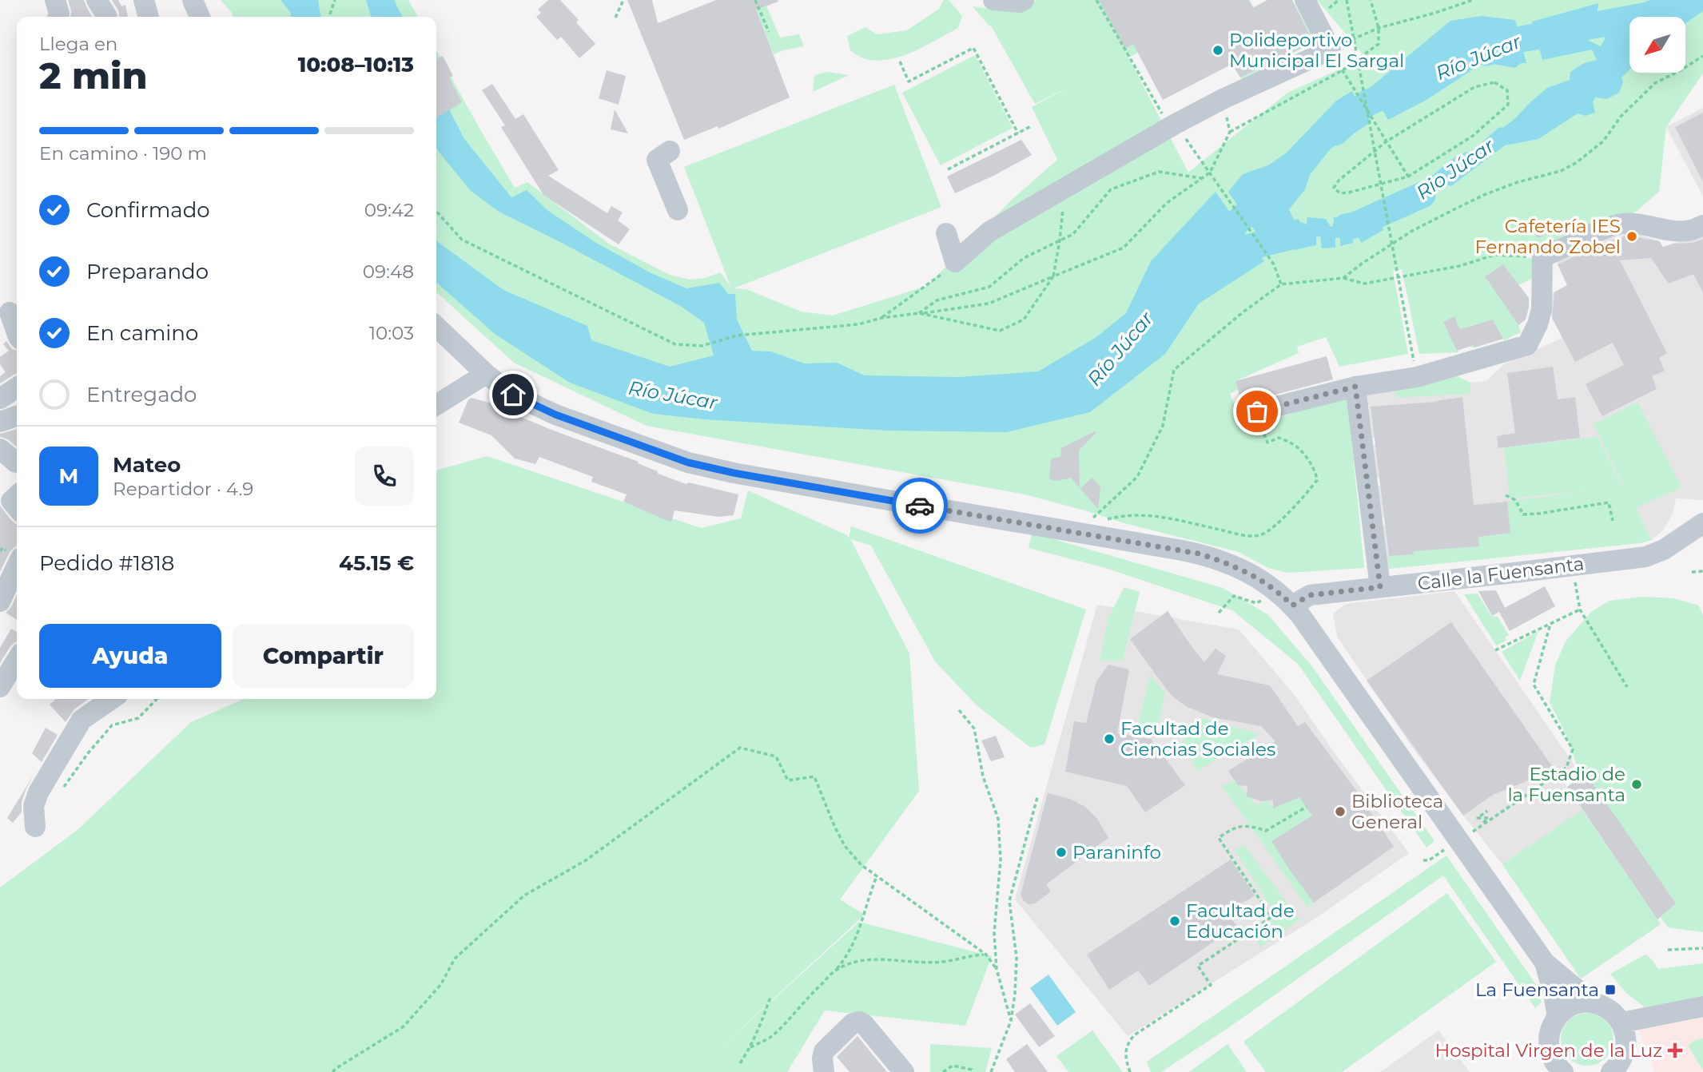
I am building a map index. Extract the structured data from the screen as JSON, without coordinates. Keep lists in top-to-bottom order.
{
  "streets": {
    "street": ["Calle la Fuensanta"]
  },
  "water": ["Río Júcar", "Rio Júcar"],
  "places": {
    "other": [
      "Polideportivo Municipal El Sargal",
      "Cafetería IES Fernando Zobel",
      "Facultad de Ciencias Sociales",
      "Estadio de la Fuensanta",
      "Biblioteca General",
      "Paraninfo",
      "Facultad de Educación"
    ],
    "transit": ["La Fuensanta"],
    "health": ["Hospital Virgen de la Luz"]
  },
  "north": "bottom left",
  "page": {
    "heading": ["2 min", "Llega en", "10:08–10:13"],
    "panel": [
      "Mateo",
      "Repartidor · 4.9",
      "Pedido #1818",
      "45.15 €"
    ],
    "bar": "En camino · 190 m",
    "list": [
      ["Confirmado", "09:42"],
      ["Preparando", "09:48"],
      ["En camino", "10:03"],
      "Entregado"
    ],
    "round": "M",
    "buttons": ["Ayuda", "Compartir"]
  }
}
